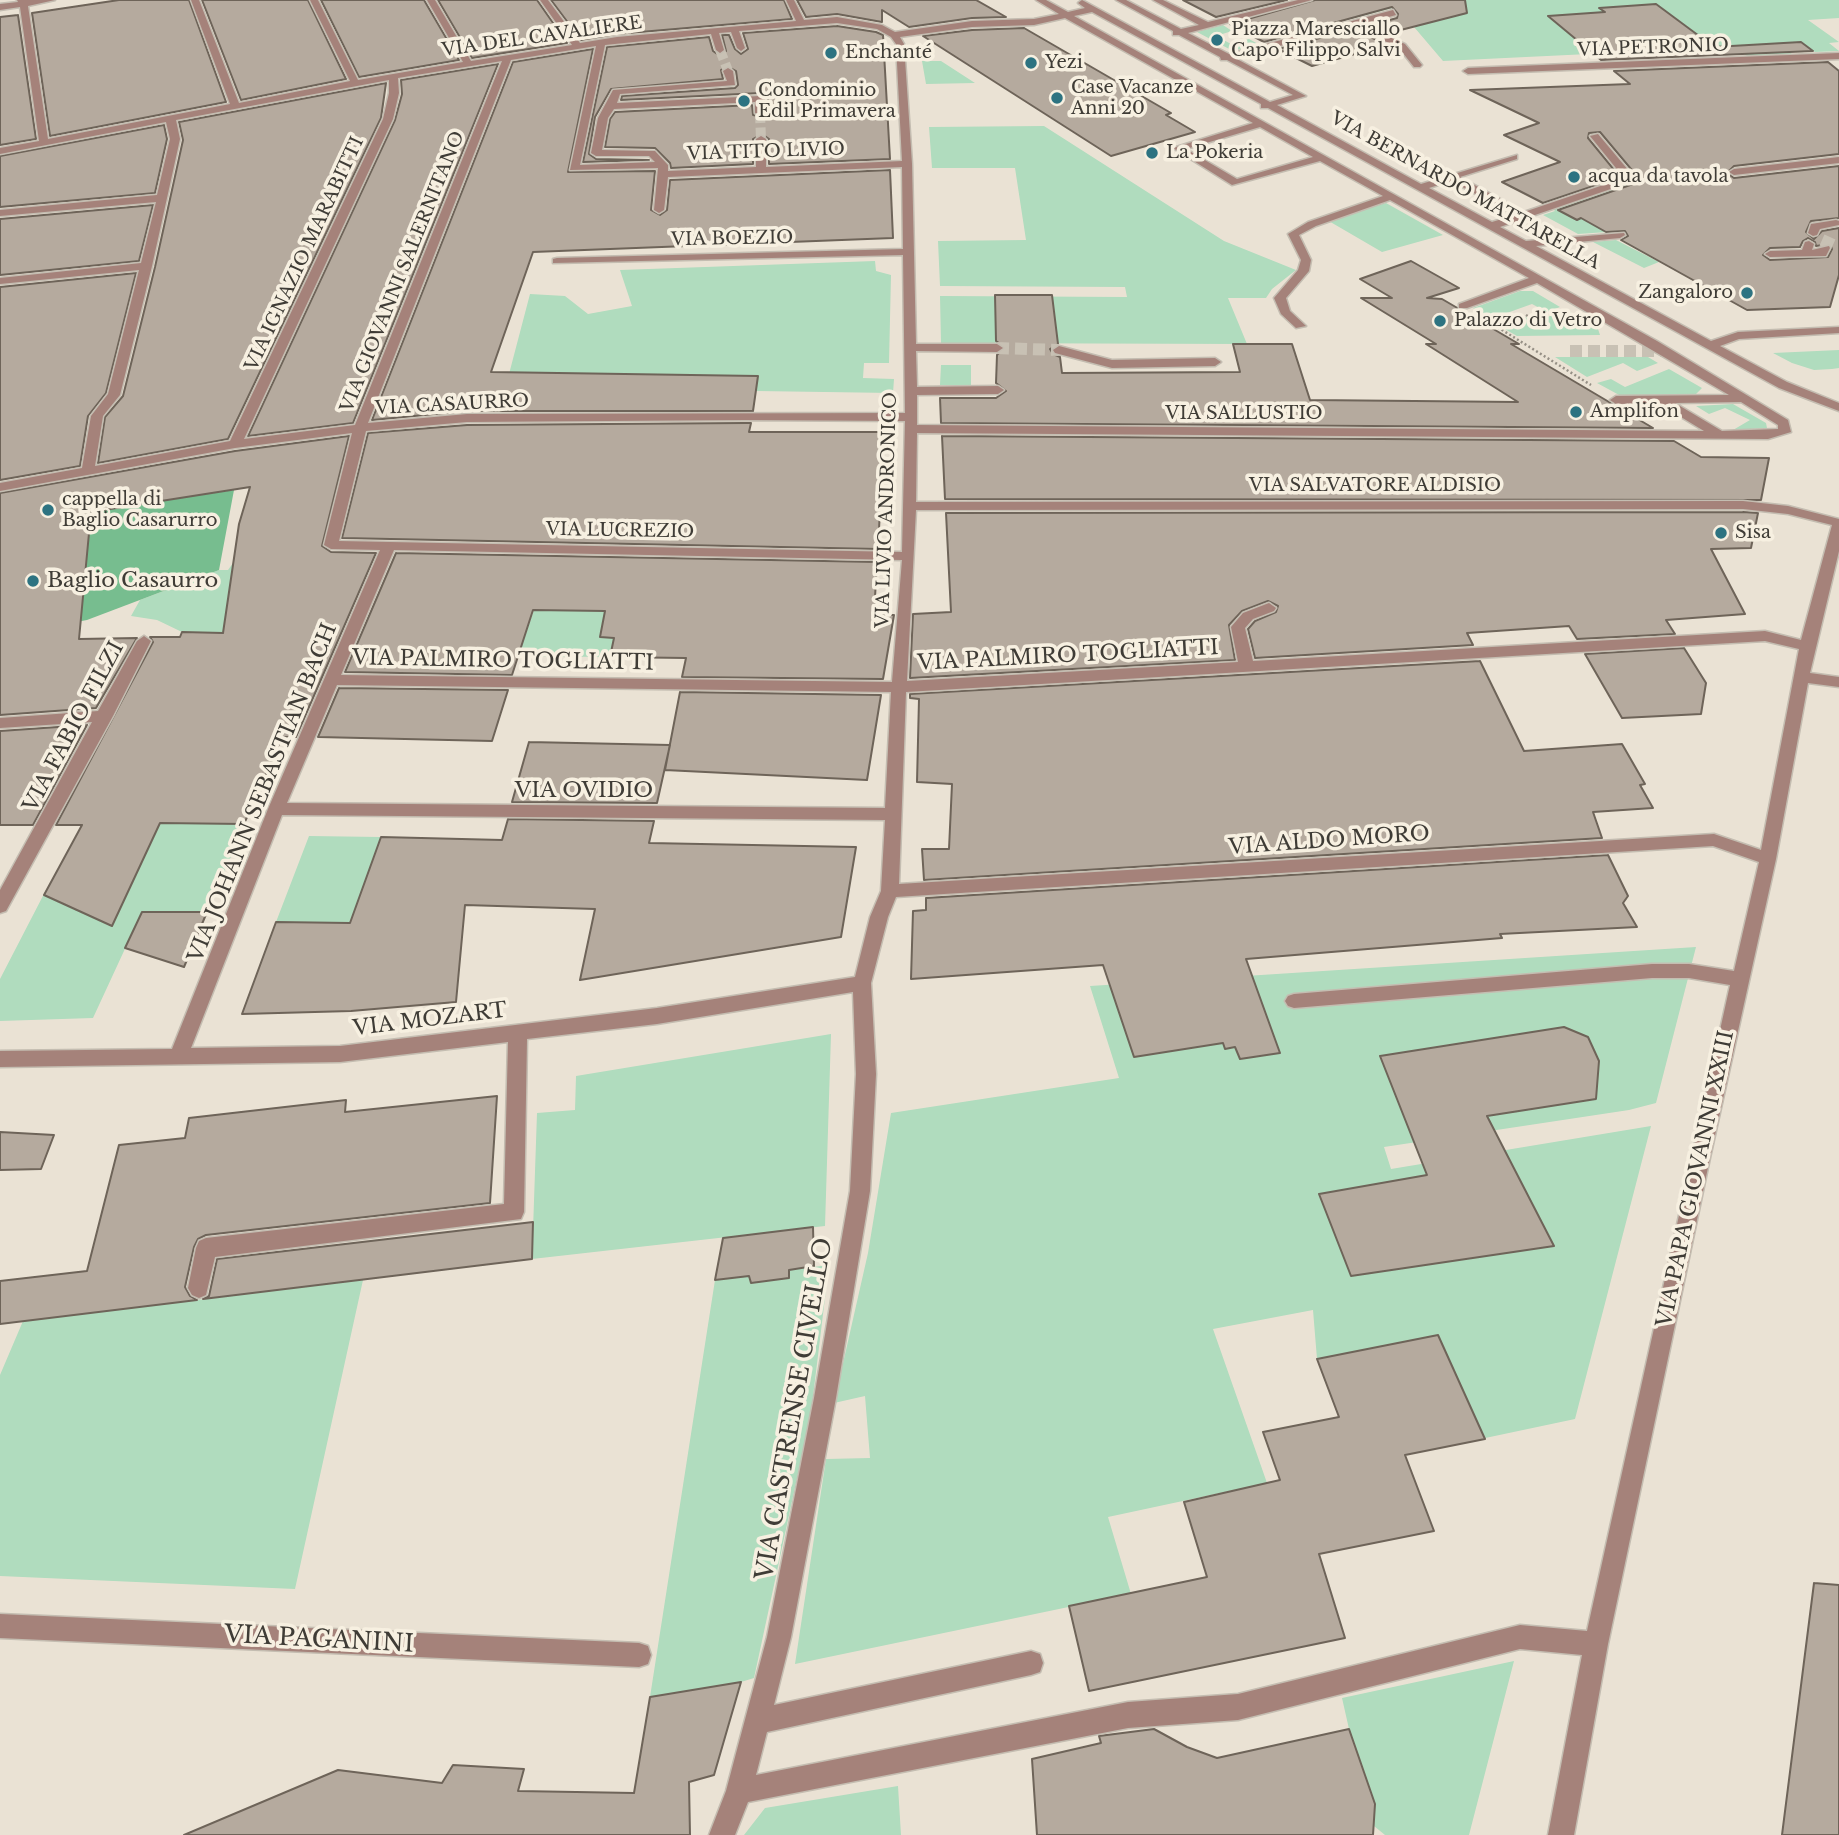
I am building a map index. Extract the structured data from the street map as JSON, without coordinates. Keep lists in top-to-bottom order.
{
  "streets": {
    "street": [
      "VIA DEL CAVALIERE",
      "VIA PETRONIO",
      "VIA TITO LIVIO",
      "VIA BERNARDO MATTARELLA",
      "VIA BOEZIO",
      "VIA IGNAZIO MARABITTI",
      "VIA GIOVANNI SALERNITANO",
      "VIA CASAURRO",
      "VIA SALLUSTIO",
      "VIA SALVATORE ALDISIO",
      "VIA LIVIO ANDRONICO",
      "VIA LUCREZIO",
      "VIA PALMIRO TOGLIATTI",
      "VIA FABIO FILZI",
      "VIA OVIDIO",
      "VIA JOHANN SEBASTIAN BACH",
      "VIA ALDO MORO",
      "VIA MOZART",
      "VIA PAPA GIOVANNI XXIII",
      "VIA CASTRENSE CIVELLO",
      "VIA PAGANINI"
    ]
  },
  "crossings": [
    ["VIA DEL CAVALIERE", "VIA BERNARDO MATTARELLA"],
    ["VIA DEL CAVALIERE", "VIA IGNAZIO MARABITTI"],
    ["VIA DEL CAVALIERE", "VIA GIOVANNI SALERNITANO"],
    ["VIA DEL CAVALIERE", "VIA LIVIO ANDRONICO"],
    ["VIA TITO LIVIO", "VIA LIVIO ANDRONICO"],
    ["VIA BOEZIO", "VIA LIVIO ANDRONICO"],
    ["VIA IGNAZIO MARABITTI", "VIA CASAURRO"],
    ["VIA GIOVANNI SALERNITANO", "VIA CASAURRO"],
    ["VIA GIOVANNI SALERNITANO", "VIA LUCREZIO"],
    ["VIA CASAURRO", "VIA SALLUSTIO"],
    ["VIA CASAURRO", "VIA LIVIO ANDRONICO"],
    ["VIA SALLUSTIO", "VIA LIVIO ANDRONICO"],
    ["VIA SALVATORE ALDISIO", "VIA LIVIO ANDRONICO"],
    ["VIA SALVATORE ALDISIO", "VIA PAPA GIOVANNI XXIII"],
    ["VIA LIVIO ANDRONICO", "VIA LUCREZIO"],
    ["VIA LIVIO ANDRONICO", "VIA PALMIRO TOGLIATTI"],
    ["VIA LIVIO ANDRONICO", "VIA OVIDIO"],
    ["VIA LIVIO ANDRONICO", "VIA ALDO MORO"],
    ["VIA LIVIO ANDRONICO", "VIA MOZART"],
    ["VIA LIVIO ANDRONICO", "VIA CASTRENSE CIVELLO"],
    ["VIA LUCREZIO", "VIA JOHANN SEBASTIAN BACH"],
    ["VIA PALMIRO TOGLIATTI", "VIA JOHANN SEBASTIAN BACH"],
    ["VIA PALMIRO TOGLIATTI", "VIA PAPA GIOVANNI XXIII"],
    ["VIA OVIDIO", "VIA JOHANN SEBASTIAN BACH"],
    ["VIA JOHANN SEBASTIAN BACH", "VIA MOZART"],
    ["VIA ALDO MORO", "VIA PAPA GIOVANNI XXIII"],
    ["VIA MOZART", "VIA CASTRENSE CIVELLO"]
  ],
  "places": [
    "Piazza Maresciallo Capo Filippo Salvi",
    "Enchanté",
    "Yezi",
    "Case Vacanze Anni 20",
    "Condominio Edil Primavera",
    "La Pokeria",
    "acqua da tavola",
    "Zangaloro",
    "Palazzo di Vetro",
    "Amplifon",
    "cappella di Baglio Casarurro",
    "Sisa",
    "Baglio Casaurro"
  ]
}
